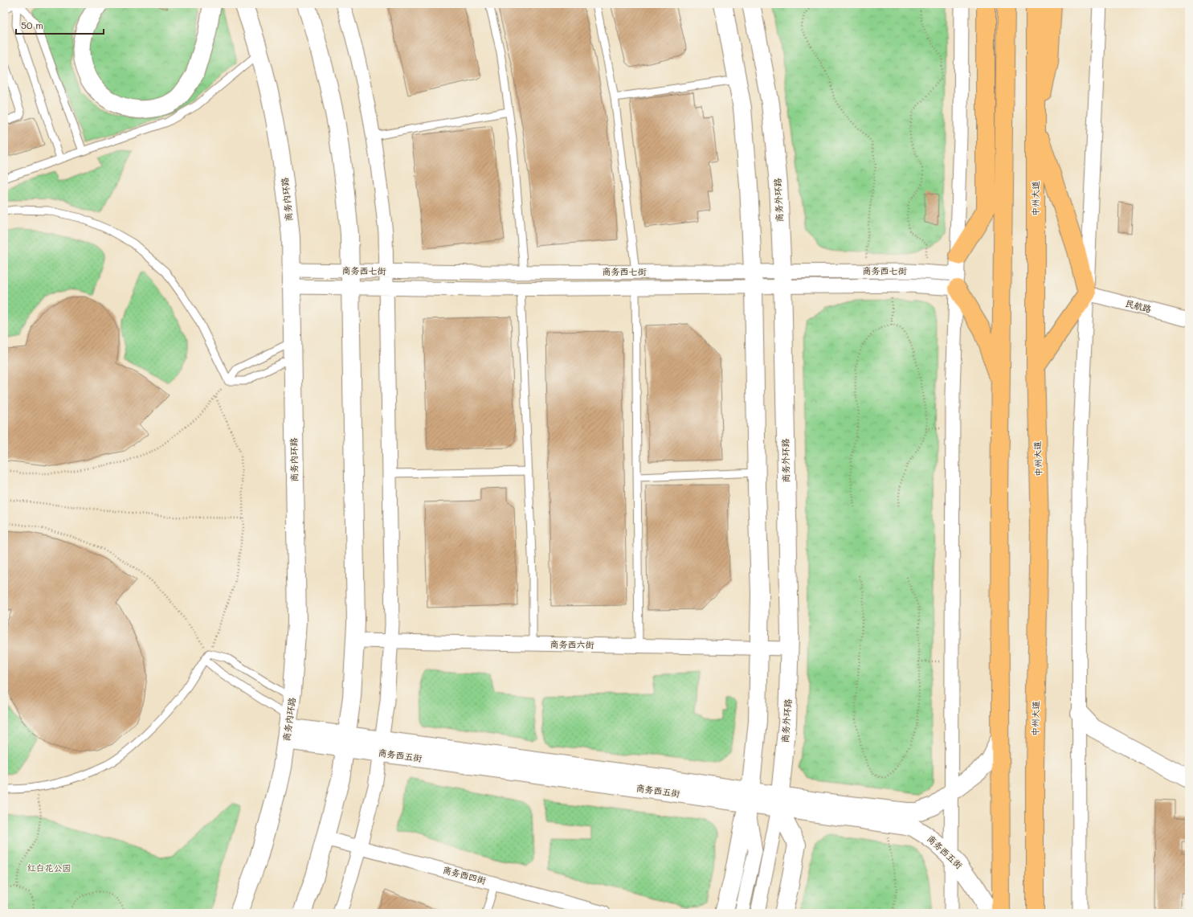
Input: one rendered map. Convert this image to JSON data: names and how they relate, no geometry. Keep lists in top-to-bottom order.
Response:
{
  "streets": {
    "highway": ["中州大道"],
    "street": [
      "商务内环路",
      "商务外环路",
      "商务西七街",
      "民航路",
      "商务西六街",
      "商务西五街",
      "商务西四街"
    ]
  },
  "crossings": [
    ["商务内环路", "商务西七街"],
    ["商务内环路", "商务西五街"],
    ["商务外环路", "商务西七街"],
    ["商务外环路", "商务西六街"],
    ["商务外环路", "商务西五街"]
  ],
  "parks": ["红白花公园"],
  "scale_bar": "50 m"
}
